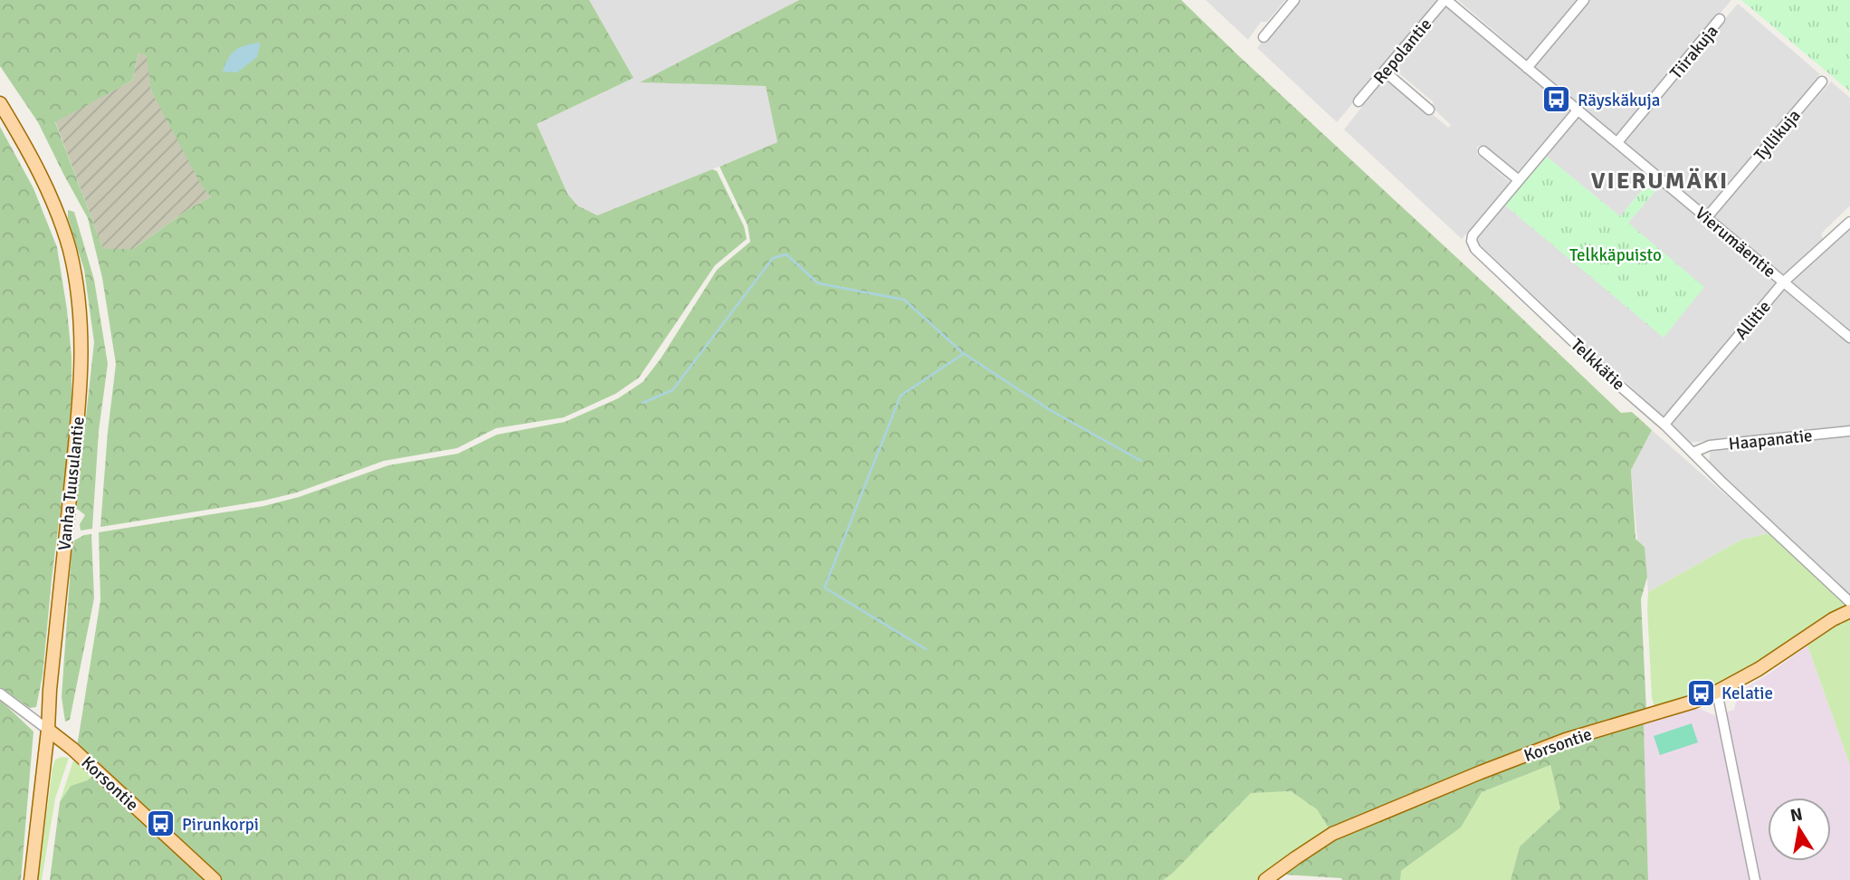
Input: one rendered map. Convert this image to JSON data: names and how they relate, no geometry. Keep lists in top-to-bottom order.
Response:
{
  "streets": {
    "main road": ["Vanha Tuusulantie", "Korsontie"],
    "street": [
      "Repolantie",
      "Tiirakuja",
      "Tyllikuja",
      "Vierumäentie",
      "Allitie",
      "Telkkätie",
      "Haapanatie"
    ]
  },
  "crossings": [
    ["Repolantie", "Vierumäentie"],
    ["Tiirakuja", "Vierumäentie"],
    ["Tyllikuja", "Vierumäentie"],
    ["Vierumäentie", "Allitie"],
    ["Vierumäentie", "Telkkätie"],
    ["Allitie", "Telkkätie"],
    ["Telkkätie", "Haapanatie"],
    ["Vanha Tuusulantie", "Korsontie"]
  ],
  "districts": ["VIERUMÄKI"],
  "parks": ["Telkkäpuisto"],
  "places": {
    "bus stop": ["Räyskäkuja", "Kelatie", "Pirunkorpi"]
  },
  "north": "top"
}
